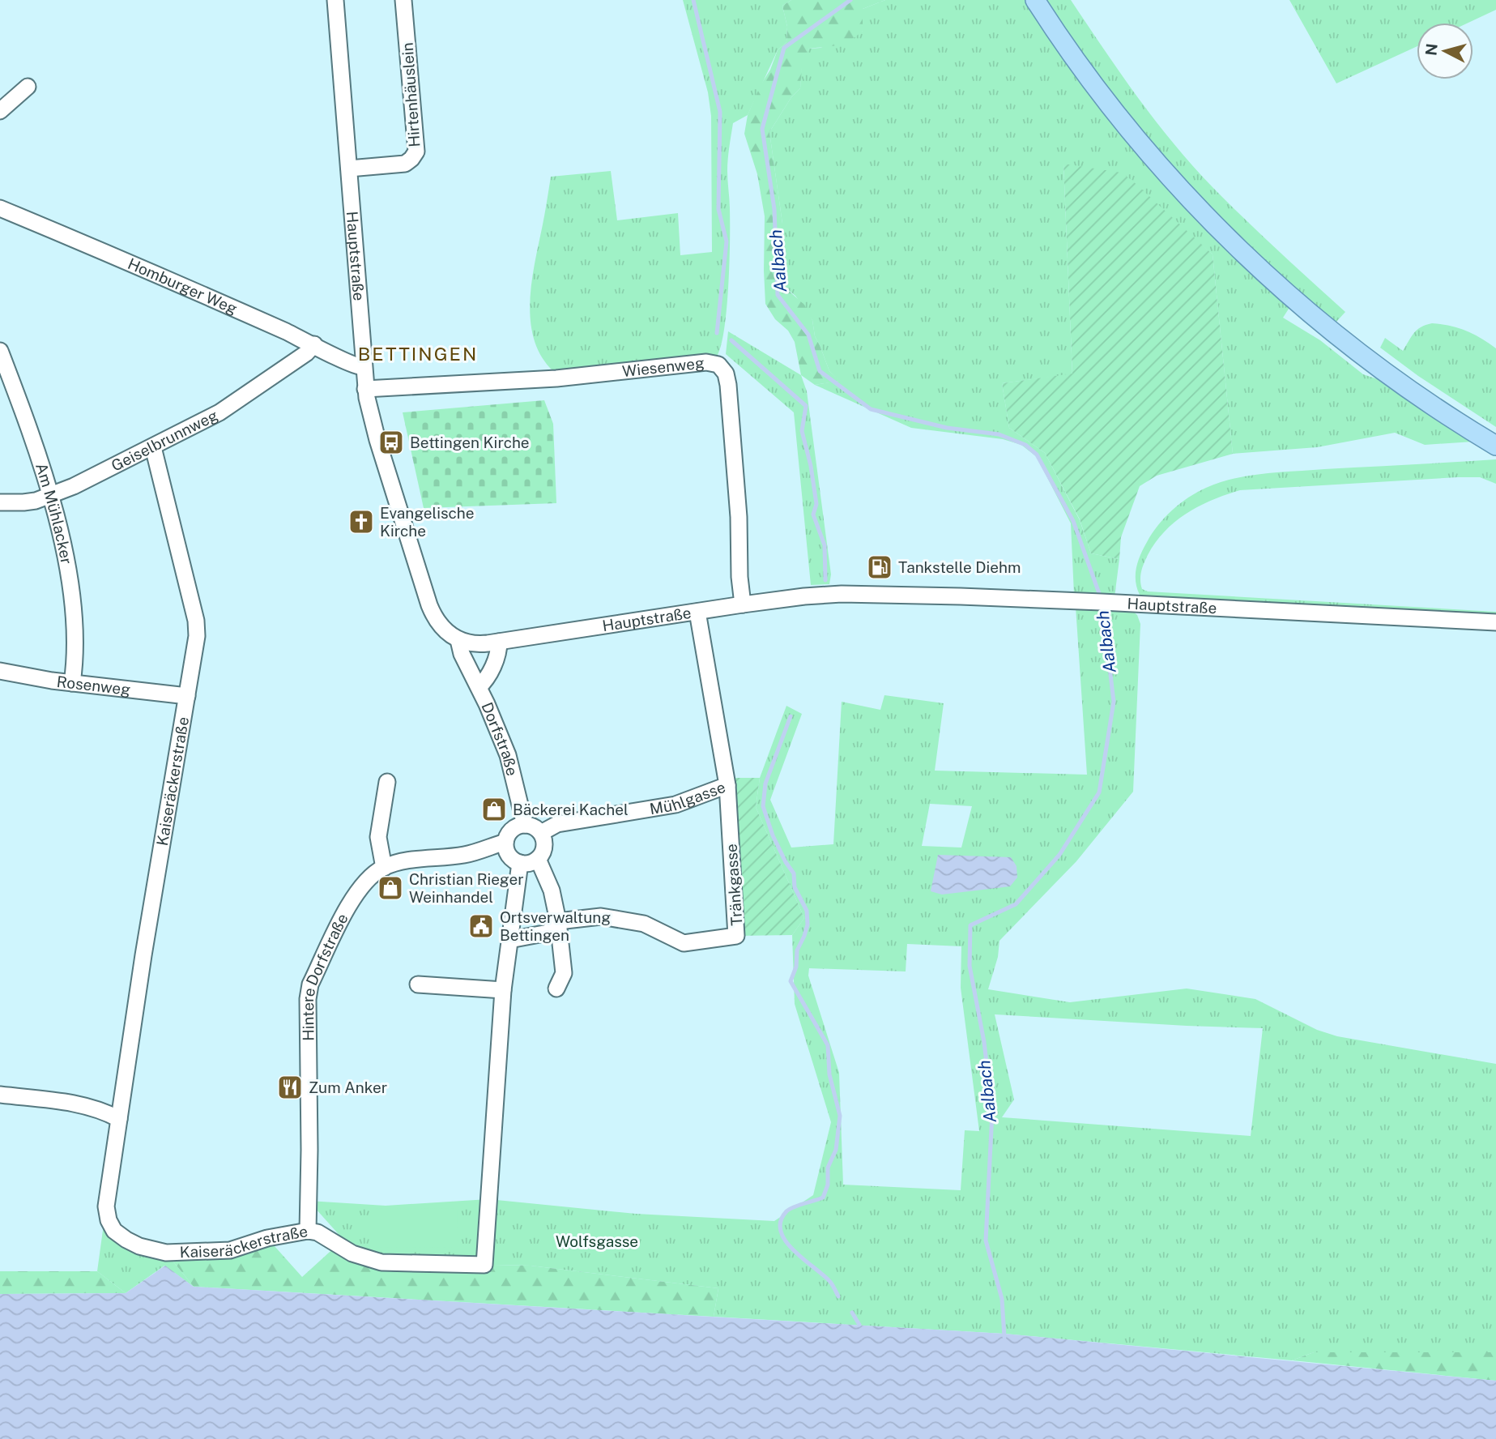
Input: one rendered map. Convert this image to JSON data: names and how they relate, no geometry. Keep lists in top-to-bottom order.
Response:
{
  "streets": {
    "street": [
      "Hirtenhäuslein",
      "Hauptstraße",
      "Homburger Weg",
      "Wiesenweg",
      "Geiselbrunnweg",
      "Am Mühlacker",
      "Rosenweg",
      "Dorfstraße",
      "Kaiseräckerstraße",
      "Mühlgasse",
      "Tränkgasse",
      "Hintere Dorfstraße"
    ]
  },
  "crossings": [
    ["Hirtenhäuslein", "Hauptstraße"],
    ["Hauptstraße", "Homburger Weg"],
    ["Hauptstraße", "Wiesenweg"],
    ["Hauptstraße", "Dorfstraße"],
    ["Hauptstraße", "Mühlgasse"],
    ["Homburger Weg", "Geiselbrunnweg"],
    ["Geiselbrunnweg", "Am Mühlacker"],
    ["Geiselbrunnweg", "Kaiseräckerstraße"],
    ["Am Mühlacker", "Rosenweg"],
    ["Rosenweg", "Kaiseräckerstraße"],
    ["Dorfstraße", "Mühlgasse"],
    ["Dorfstraße", "Hintere Dorfstraße"],
    ["Kaiseräckerstraße", "Hintere Dorfstraße"],
    ["Mühlgasse", "Tränkgasse"],
    ["Mühlgasse", "Hintere Dorfstraße"]
  ],
  "districts": ["BETTINGEN"],
  "water": ["Aalbach"],
  "parks": ["Wolfsgasse"],
  "places": {
    "bus stop": ["Bettingen Kirche"],
    "church": ["Evangelische Kirche"],
    "fuel station": ["Tankstelle Diehm"],
    "shop": ["Bäckerei Kachel", "Christian Rieger Weinhandel"],
    "public building": ["Ortsverwaltung Bettingen"],
    "restaurant": ["Zum Anker"]
  },
  "north": "left"
}
